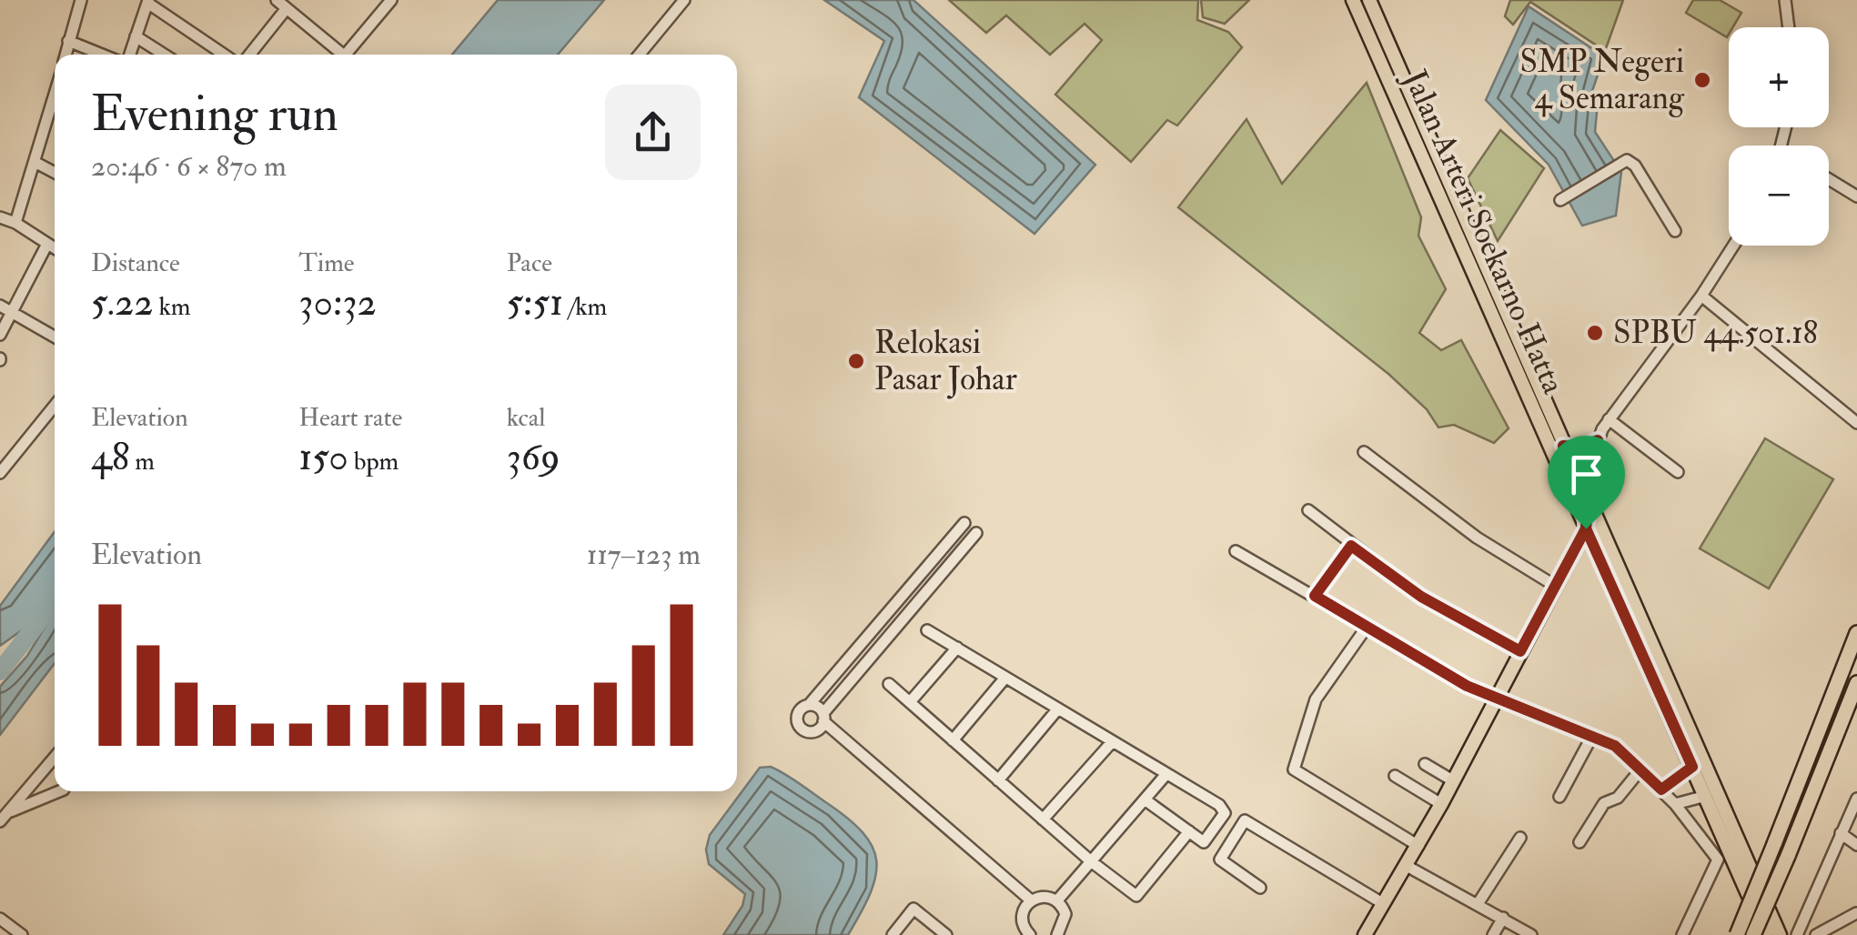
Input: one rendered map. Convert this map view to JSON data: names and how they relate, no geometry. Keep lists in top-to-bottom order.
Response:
{
  "streets": {
    "main road": ["Jalan Arteri Soekarno Hatta"]
  },
  "places": ["SMP Negeri 4 Semarang", "SPBU 44.501.18", "Relokasi Pasar Johar"],
  "page": {
    "map_buttons": ["+", "−"],
    "heading": ["Evening run", "20:46 · 6 × 870 m"],
    "stats": [
      ["Distance", "5.22 km"],
      ["Time", "30:32"],
      ["Pace", "5:51 /km"],
      ["Elevation", "48 m"],
      ["Heart rate", "150 bpm"],
      ["kcal", "369"]
    ],
    "chart": ["Elevation", "117–123 m"]
  }
}
